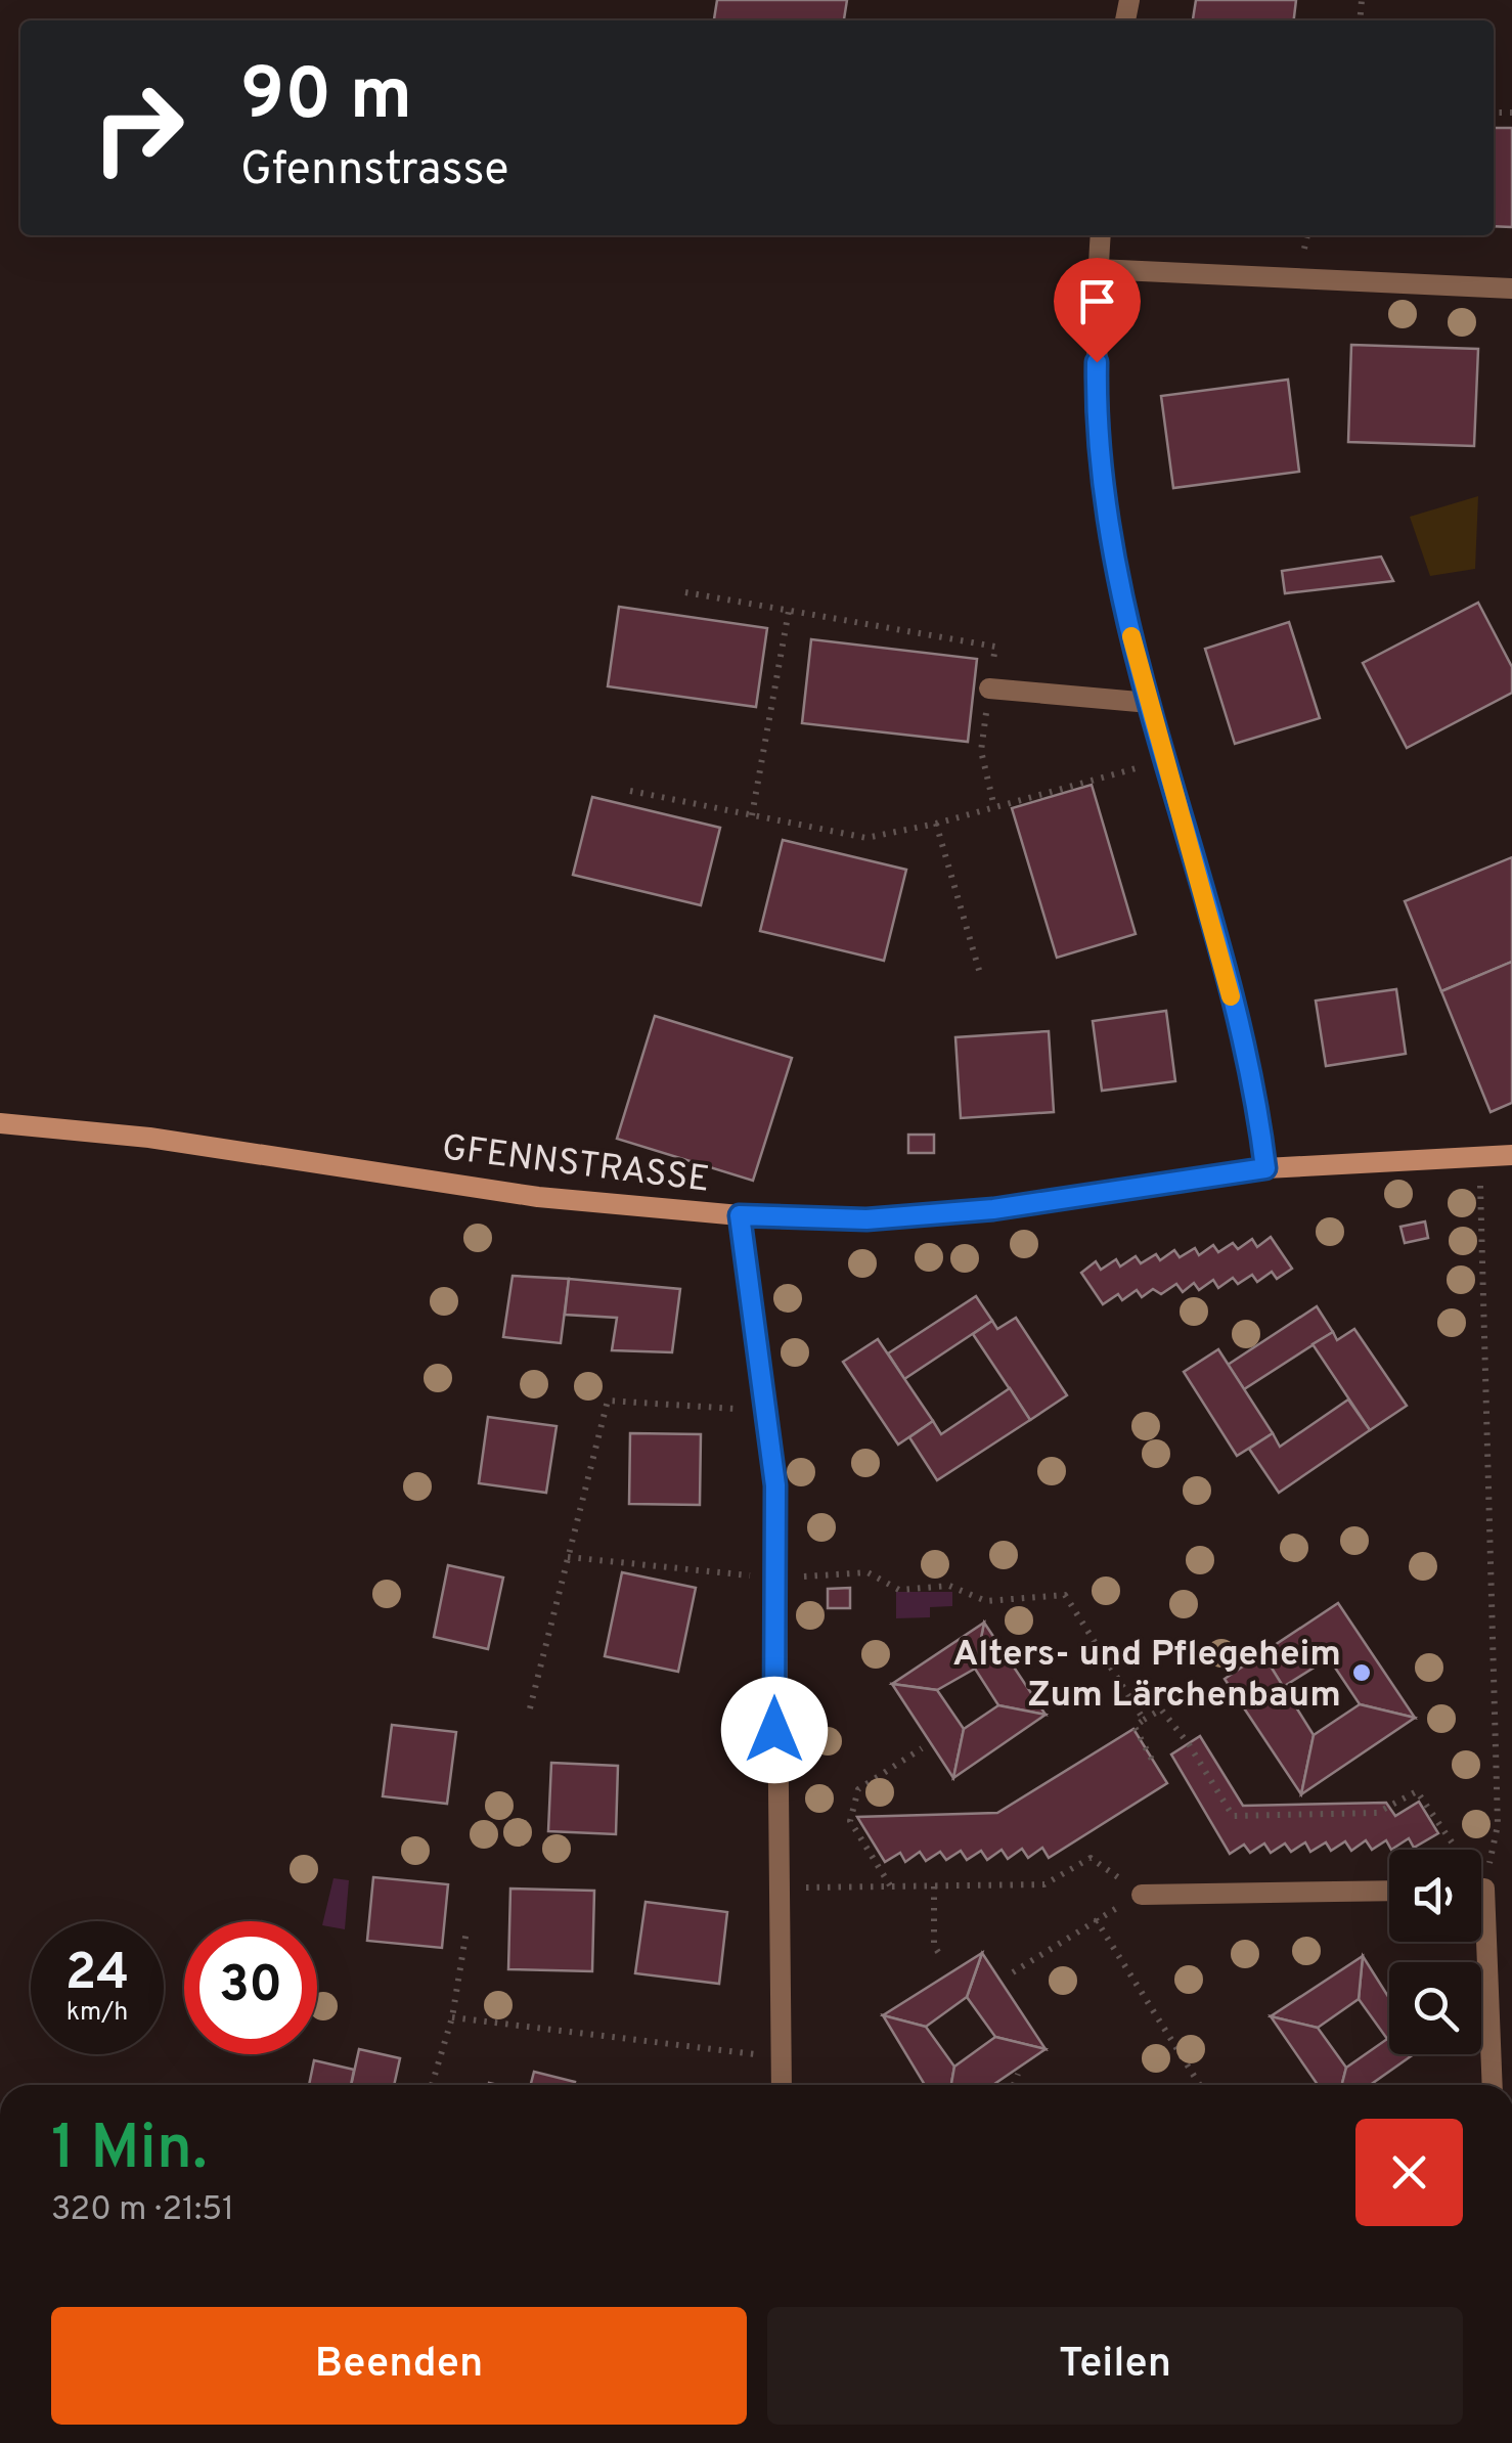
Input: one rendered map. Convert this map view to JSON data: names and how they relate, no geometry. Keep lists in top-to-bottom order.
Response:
{
  "streets": {
    "street": ["GFENNSTRASSE"]
  },
  "places": ["Alters- und Pflegeheim Zum Lärchenbaum"],
  "page": {
    "turn": ["90 m", "Gfennstrasse"],
    "speed": "24 km/h",
    "limit": "30",
    "heading": ["1 Min.", "320 m · 21:51"],
    "buttons": ["Beenden", "Teilen"]
  }
}
